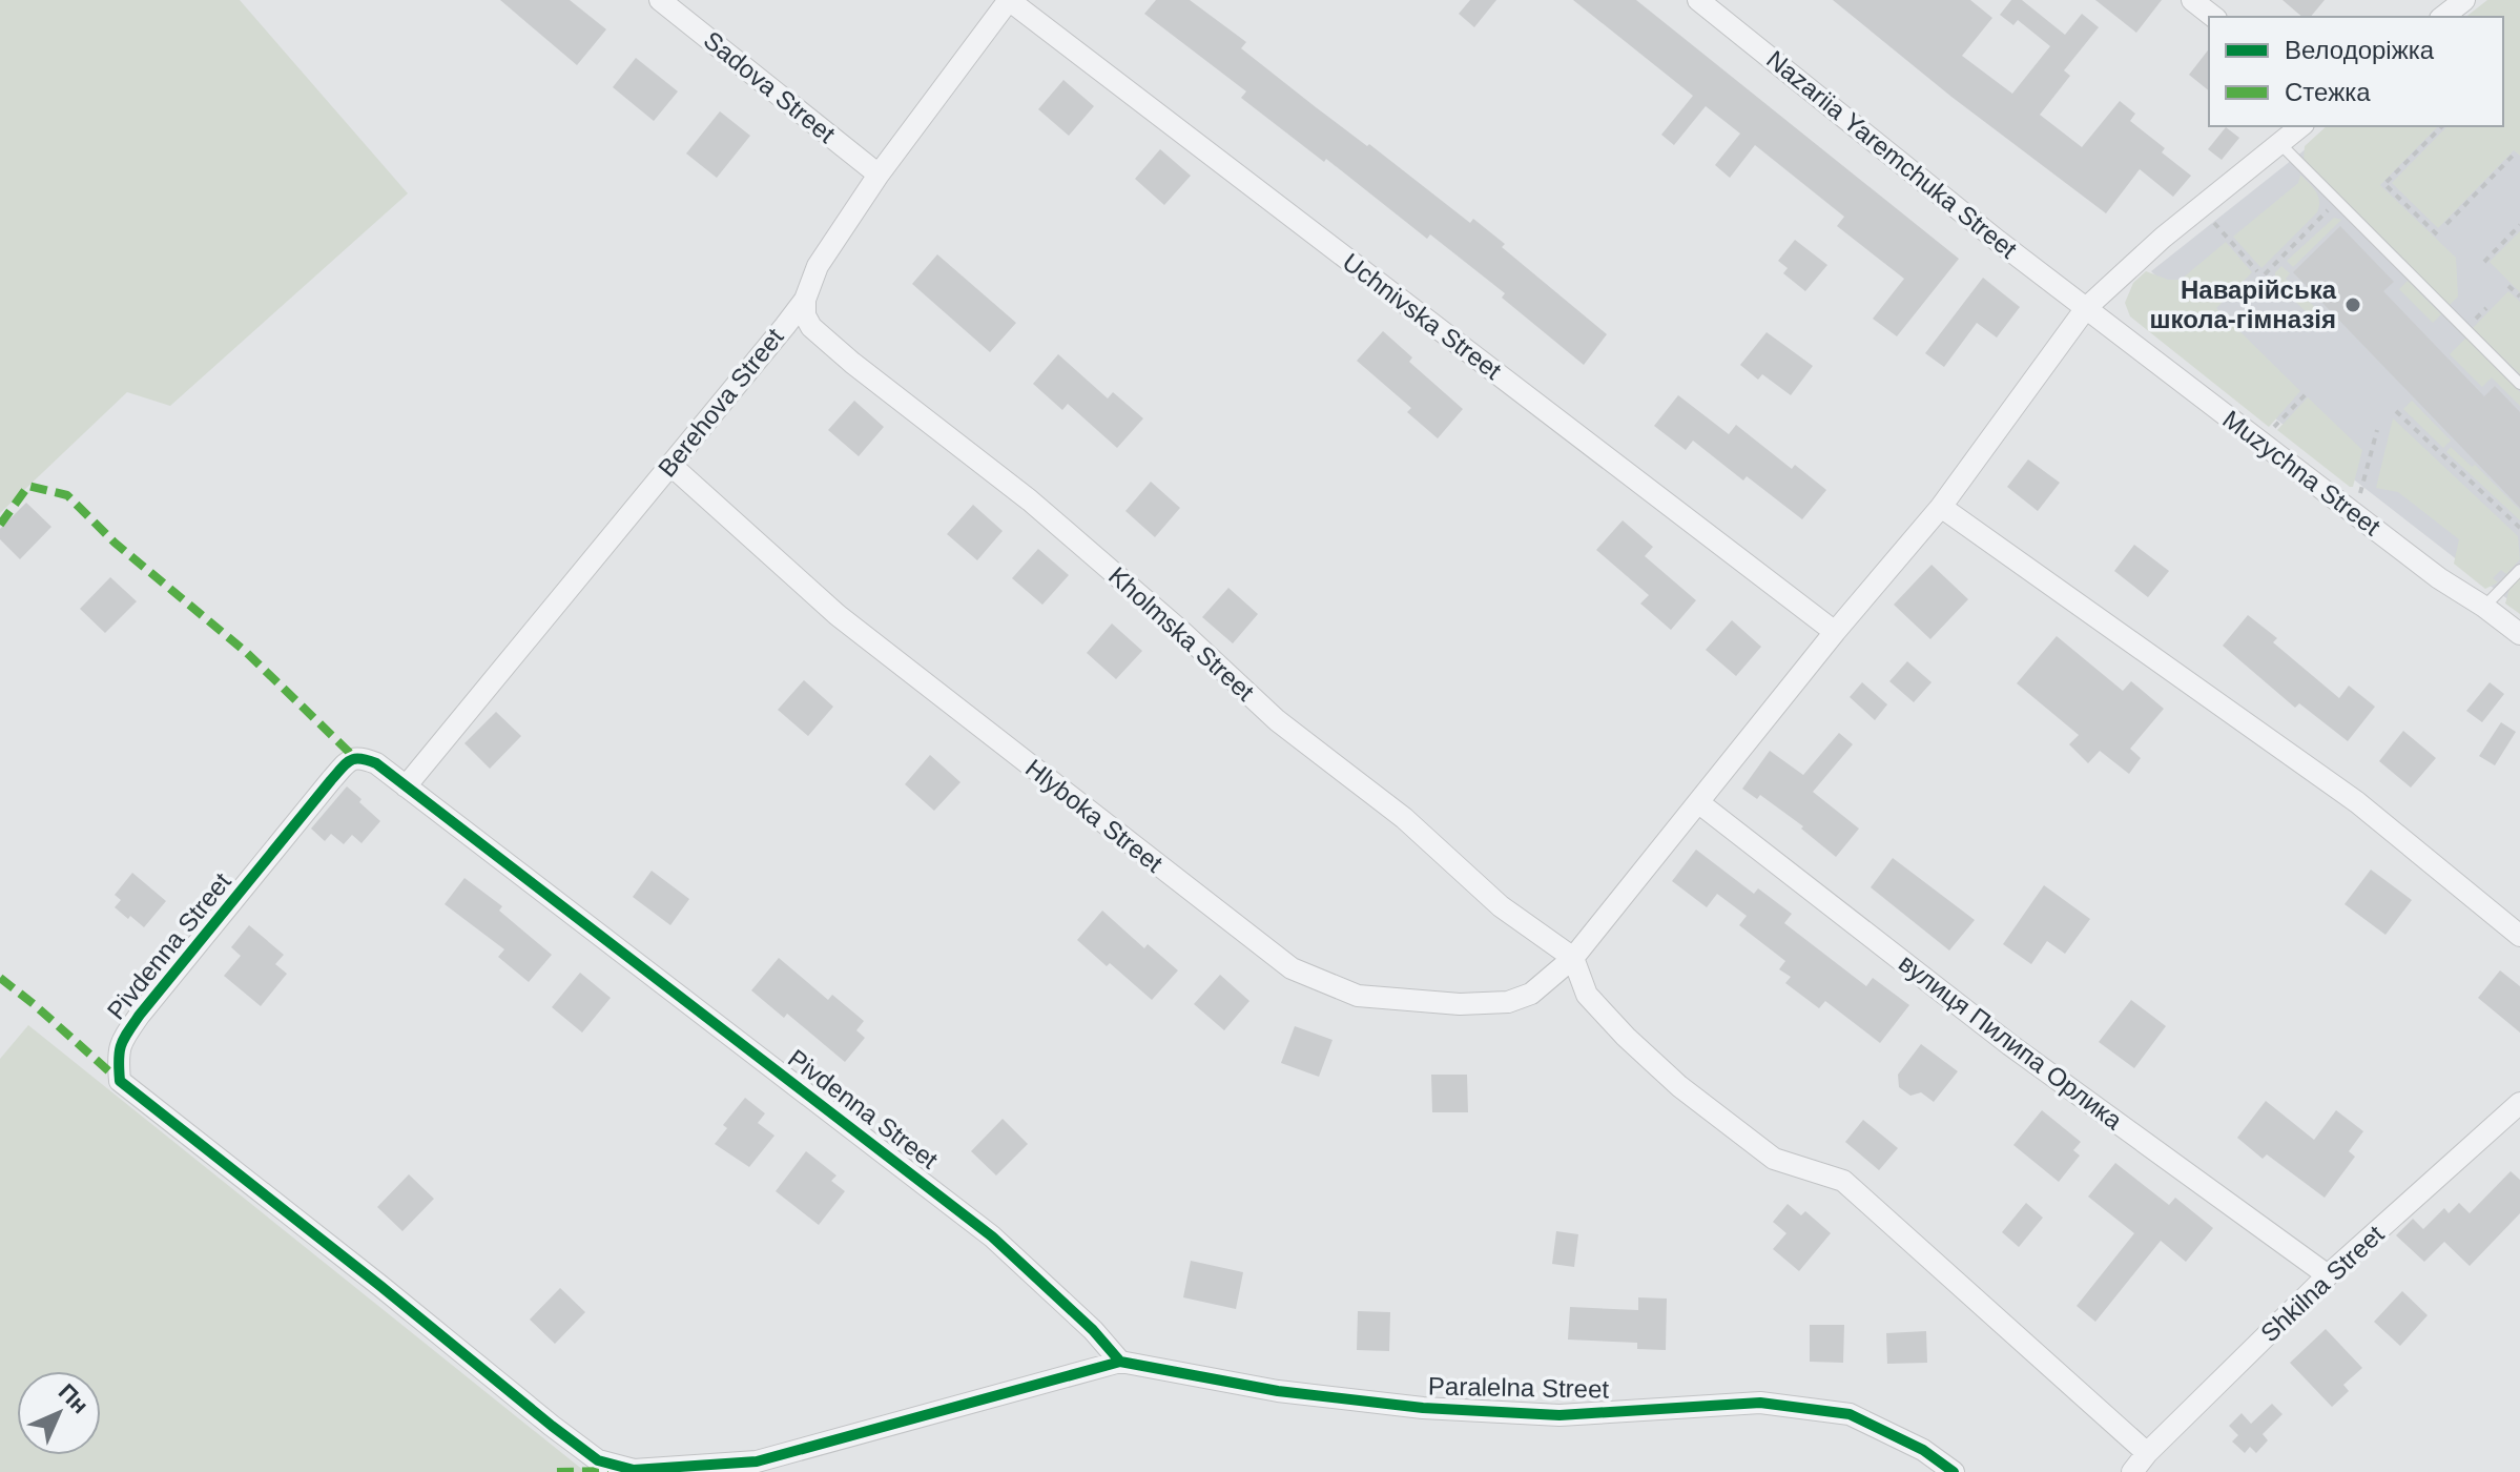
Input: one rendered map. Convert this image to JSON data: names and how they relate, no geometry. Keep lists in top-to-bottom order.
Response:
{
  "streets": {
    "street": [
      "Sadova Street",
      "Nazariia Yaremchuka Street",
      "Uchnivska Street",
      "Berehova Street",
      "Muzychna Street",
      "Kholmska Street",
      "Hlyboka Street",
      "Pivdenna Street",
      "вулиця Пилипа Орлика",
      "Shkilna Street",
      "Paralelna Street"
    ]
  },
  "crossings": [
    ["Sadova Street", "Berehova Street"],
    ["Nazariia Yaremchuka Street", "Muzychna Street"],
    ["Nazariia Yaremchuka Street", "Hlyboka Street"],
    ["Uchnivska Street", "Berehova Street"],
    ["Uchnivska Street", "Hlyboka Street"],
    ["Berehova Street", "Kholmska Street"],
    ["Berehova Street", "Hlyboka Street"],
    ["Berehova Street", "Pivdenna Street"],
    ["Muzychna Street", "Hlyboka Street"],
    ["Kholmska Street", "Hlyboka Street"],
    ["Hlyboka Street", "вулиця Пилипа Орлика"],
    ["Pivdenna Street", "Paralelna Street"],
    ["вулиця Пилипа Орлика", "Shkilna Street"]
  ],
  "places": ["Наварійська школа-гімназія"],
  "legend": ["Велодоріжка", "Стежка"],
  "north": "top right"
}
